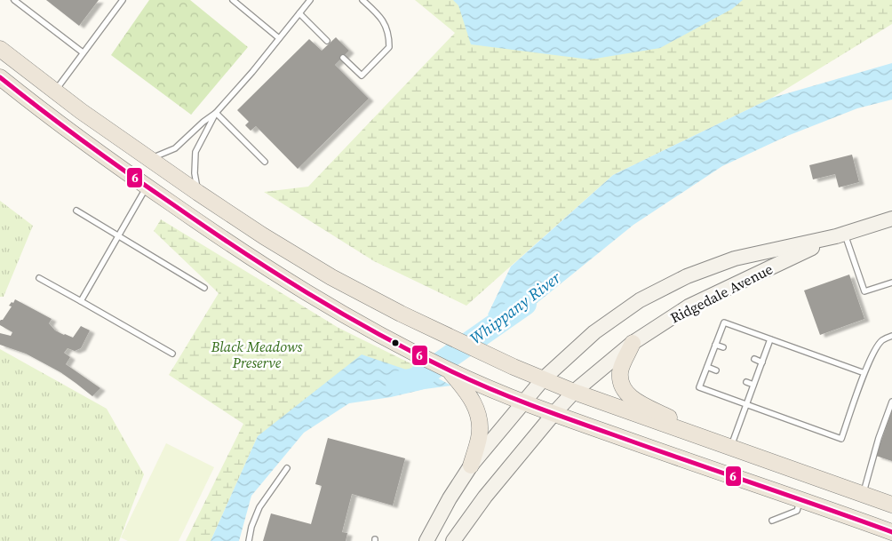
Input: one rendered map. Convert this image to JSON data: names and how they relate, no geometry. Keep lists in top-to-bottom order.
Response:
{
  "streets": {
    "main road": ["Ridgedale Avenue"]
  },
  "water": ["Whippany River"],
  "parks": ["Black Meadows Preserve"],
  "lines": ["transit line 6"]
}
